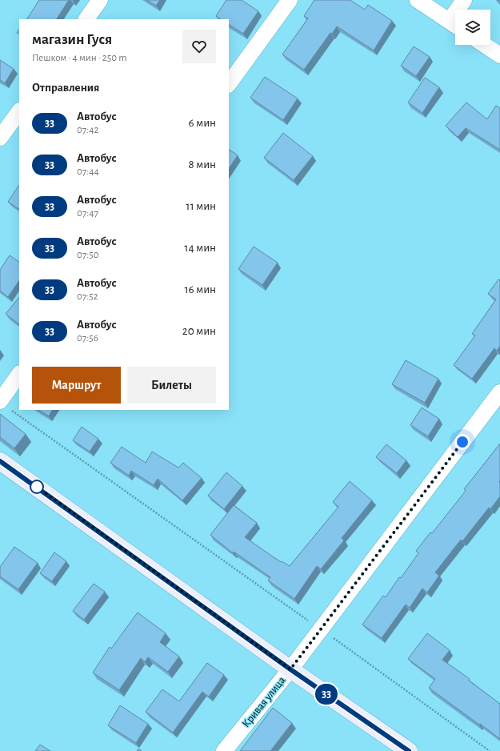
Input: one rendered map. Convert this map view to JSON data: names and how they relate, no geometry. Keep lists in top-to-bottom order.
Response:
{
  "streets": {
    "street": ["Кривая улица"]
  },
  "lines": ["bus line 33"],
  "page": {
    "on_map": "33",
    "heading": [
      ["магазин Гуся", "Пешком · 4 мин · 250 m"],
      "Отправления"
    ],
    "list": [
      {
        "mark": "33",
        "name": "Автобус",
        "note": "07:42",
        "value": "6 мин"
      },
      {
        "mark": "33",
        "name": "Автобус",
        "note": "07:44",
        "value": "8 мин"
      },
      {
        "mark": "33",
        "name": "Автобус",
        "note": "07:47",
        "value": "11 мин"
      },
      {
        "mark": "33",
        "name": "Автобус",
        "note": "07:50",
        "value": "14 мин"
      },
      {
        "mark": "33",
        "name": "Автобус",
        "note": "07:52",
        "value": "16 мин"
      },
      {
        "mark": "33",
        "name": "Автобус",
        "note": "07:56",
        "value": "20 мин"
      }
    ],
    "buttons": ["Маршрут", "Билеты"]
  }
}
